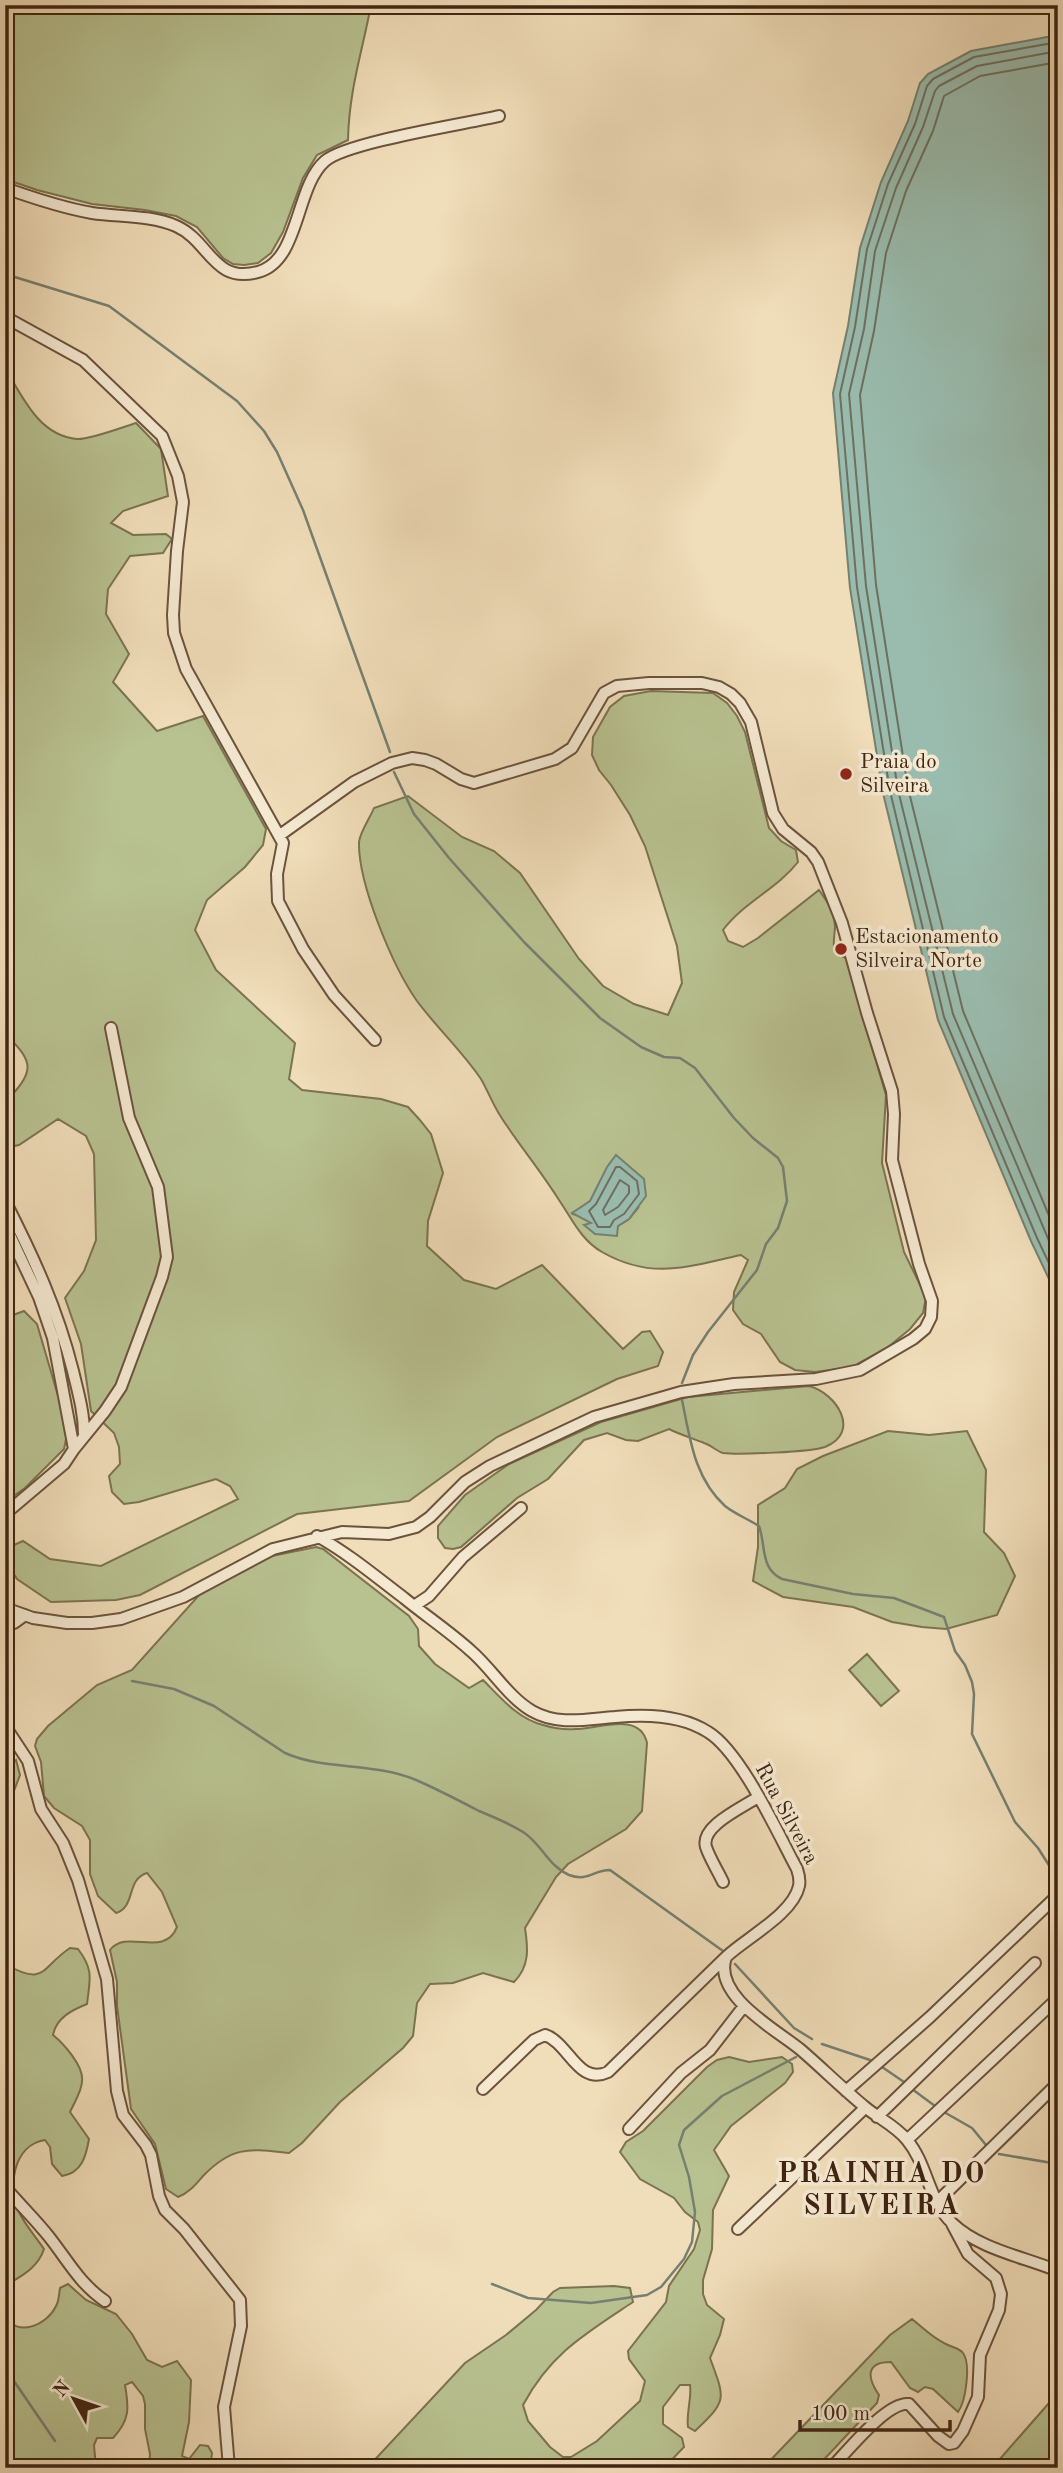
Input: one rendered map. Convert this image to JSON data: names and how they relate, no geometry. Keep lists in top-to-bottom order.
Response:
{
  "streets": {
    "street": ["Rua Silveira"]
  },
  "districts": ["PRAINHA DO SILVEIRA"],
  "places": ["Praia do Silveira", "Estacionamento Silveira Norte"],
  "scale_bar": "100 m",
  "north": "top left"
}
